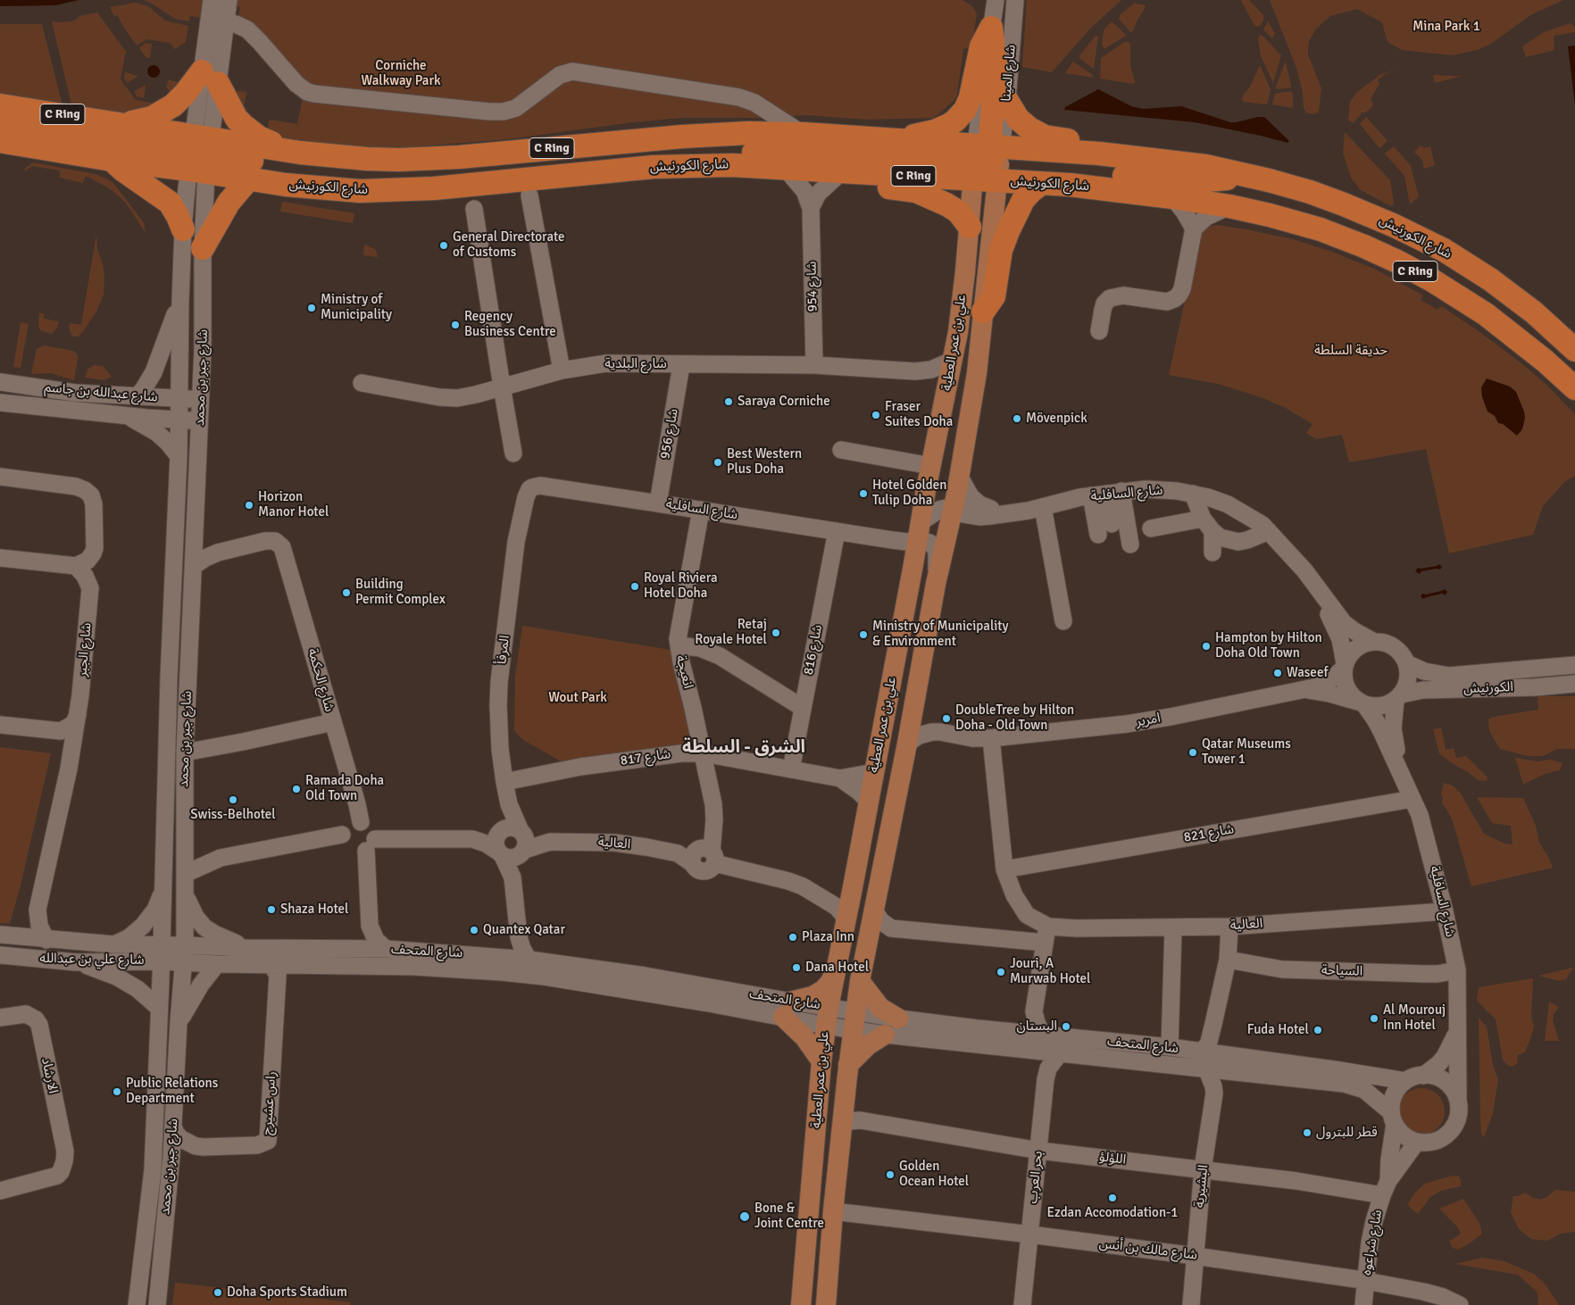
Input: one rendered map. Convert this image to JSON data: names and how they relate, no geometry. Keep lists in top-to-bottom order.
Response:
{
  "streets": {
    "highway": ["C Ring", "شارع الكورنيش"],
    "main road": ["علي بن عمر العطية"],
    "street": [
      "شارع المينا",
      "شارع 954",
      "شارع البلدية",
      "شارع جبر بن محمد",
      "شارع عبدالله بن جاسم",
      "شارع 956",
      "شارع السافلية",
      "شارع الجبر",
      "المرفأ",
      "شارع 816",
      "انعيجة",
      "شارع الحكمة",
      "الكورنيش",
      "امرير",
      "شارع 817",
      "شارع 821",
      "العالية",
      "شارع المتحف",
      "شارع علي بن عبدالله",
      "السياحة",
      "الارشاد",
      "راس عشيرج",
      "اللؤلؤ",
      "بحر العرب",
      "البشيرية",
      "شارع شراعوه",
      "شارع مالك بن أنس"
    ]
  },
  "crossings": [
    ["شارع المينا", "شارع الكورنيش"],
    ["شارع المينا", "علي بن عمر العطية"],
    ["شارع الكورنيش", "شارع 954"],
    ["شارع الكورنيش", "علي بن عمر العطية"],
    ["شارع الكورنيش", "شارع جبر بن محمد"],
    ["شارع 954", "شارع البلدية"],
    ["علي بن عمر العطية", "شارع البلدية"],
    ["علي بن عمر العطية", "شارع السافلية"],
    ["علي بن عمر العطية", "امرير"],
    ["علي بن عمر العطية", "شارع 817"],
    ["علي بن عمر العطية", "العالية"],
    ["علي بن عمر العطية", "شارع المتحف"],
    ["علي بن عمر العطية", "اللؤلؤ"],
    ["علي بن عمر العطية", "شارع مالك بن أنس"],
    ["شارع البلدية", "شارع 956"],
    ["شارع جبر بن محمد", "شارع عبدالله بن جاسم"],
    ["شارع جبر بن محمد", "شارع المتحف"],
    ["شارع جبر بن محمد", "شارع علي بن عبدالله"],
    ["شارع جبر بن محمد", "راس عشيرج"],
    ["شارع 956", "شارع السافلية"],
    ["شارع السافلية", "المرفأ"],
    ["شارع السافلية", "شارع 816"],
    ["شارع السافلية", "انعيجة"],
    ["شارع السافلية", "الكورنيش"],
    ["شارع السافلية", "امرير"],
    ["شارع السافلية", "شارع 821"],
    ["شارع السافلية", "العالية"],
    ["شارع السافلية", "شارع المتحف"],
    ["شارع السافلية", "السياحة"],
    ["شارع السافلية", "شارع شراعوه"],
    ["شارع الجبر", "شارع علي بن عبدالله"],
    ["المرفأ", "شارع 817"],
    ["المرفأ", "العالية"],
    ["المرفأ", "شارع المتحف"],
    ["شارع 816", "شارع 817"],
    ["انعيجة", "شارع 817"],
    ["انعيجة", "العالية"],
    ["الكورنيش", "امرير"],
    ["شارع المتحف", "شارع علي بن عبدالله"],
    ["شارع المتحف", "راس عشيرج"],
    ["شارع المتحف", "بحر العرب"],
    ["شارع المتحف", "البشيرية"],
    ["شارع المتحف", "شارع شراعوه"],
    ["اللؤلؤ", "بحر العرب"],
    ["اللؤلؤ", "البشيرية"],
    ["اللؤلؤ", "شارع شراعوه"],
    ["بحر العرب", "شارع مالك بن أنس"],
    ["البشيرية", "شارع مالك بن أنس"],
    ["شارع شراعوه", "شارع مالك بن أنس"]
  ],
  "districts": ["الشرق - السلطة"],
  "parks": [
    "Mina Park 1",
    "Corniche Walkway Park",
    "حديقة السلطة",
    "Wout Park"
  ],
  "places": [
    "General Directorate of Customs",
    "Ministry of Municipality",
    "Regency Business Centre",
    "Saraya Corniche",
    "Fraser Suites Doha",
    "Mövenpick",
    "Best Western Plus Doha",
    "Hotel Golden Tulip Doha",
    "Horizon Manor Hotel",
    "Royal Riviera Hotel Doha",
    "Building Permit Complex",
    "Retaj Royale Hotel",
    "Ministry of Municipality & Environment",
    "Hampton by Hilton Doha Old Town",
    "Waseef",
    "DoubleTree by Hilton Doha - Old Town",
    "Qatar Museums Tower 1",
    "Ramada Doha Old Town",
    "Swiss-Belhotel",
    "Shaza Hotel",
    "Quantex Qatar",
    "Plaza Inn",
    "Dana Hotel",
    "Jouri, A Murwab Hotel",
    "Al Mourouj Inn Hotel",
    "البستان",
    "Fuda Hotel",
    "Public Relations Department",
    "قطر للبترول",
    "Golden Ocean Hotel",
    "Ezdan Accomodation-1",
    "Bone & Joint Centre",
    "Doha Sports Stadium"
  ]
}
